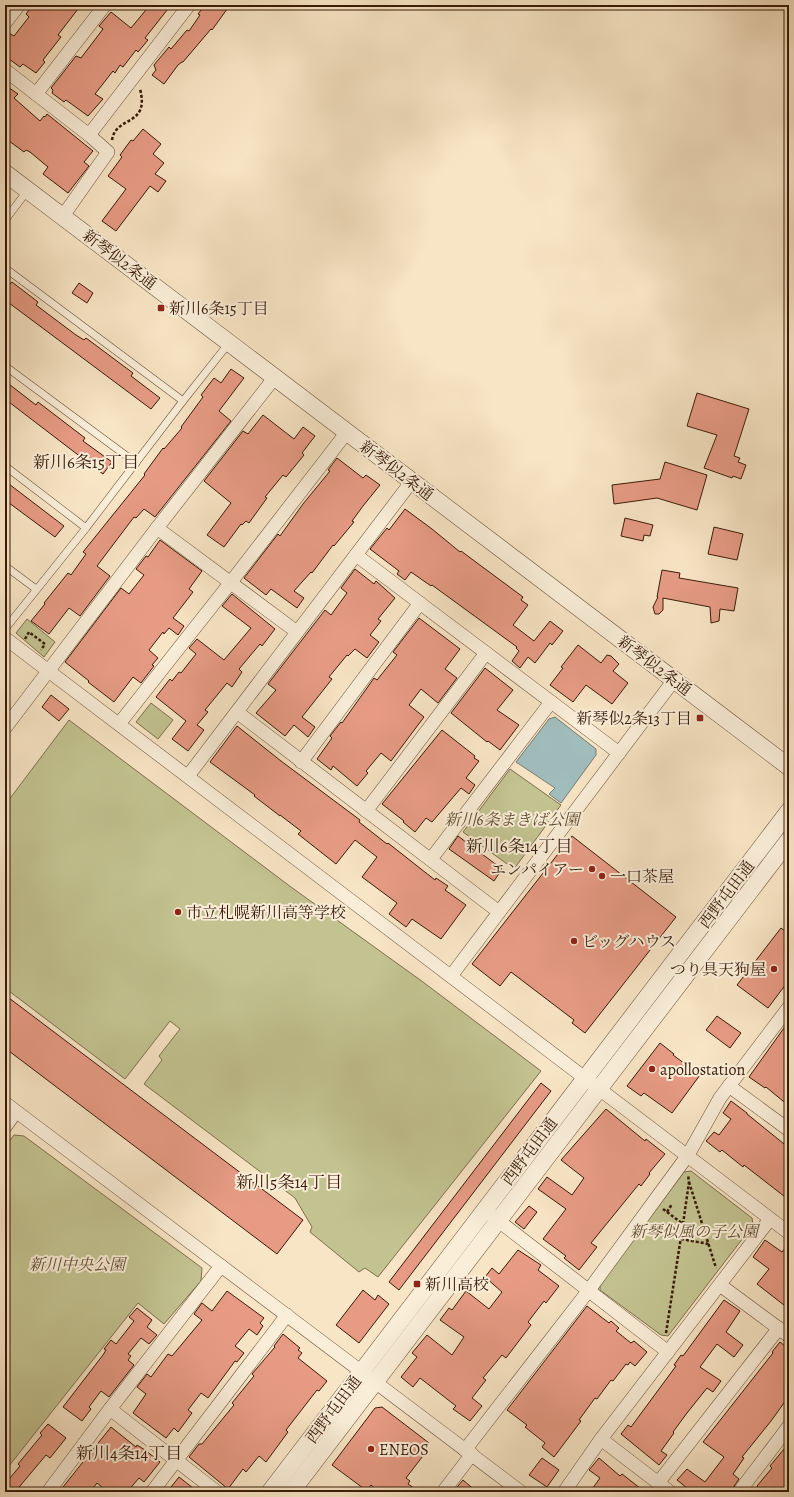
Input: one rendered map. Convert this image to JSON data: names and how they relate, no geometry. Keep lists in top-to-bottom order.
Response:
{
  "streets": {
    "street": ["新琴似2条通", "西野屯田通"]
  },
  "districts": [
    "新川6条15丁目",
    "新川6条14丁目",
    "新川5条14丁目",
    "新川4条14丁目"
  ],
  "parks": ["新川6条まきば公園", "新琴似風の子公園", "新川中央公園"],
  "places": {
    "transit": ["新川6条15丁目", "新琴似2条13丁目", "新川高校"],
    "other": [
      "エンパイアー",
      "一口茶屋",
      "市立札幌新川高等学校",
      "ビッグハウス",
      "つり具天狗屋",
      "apollostation",
      "ENEOS"
    ]
  }
}
